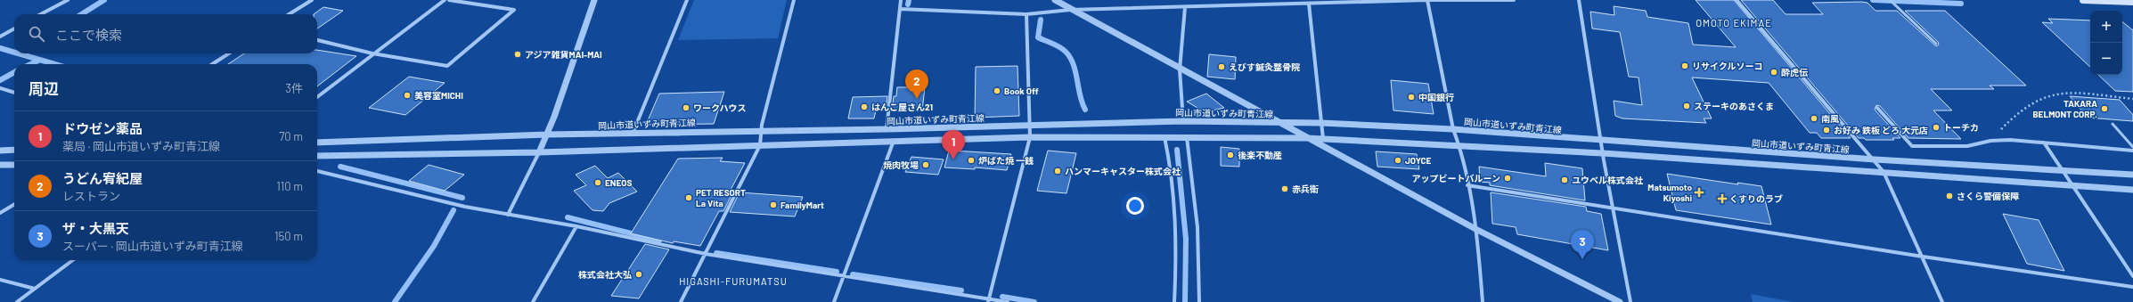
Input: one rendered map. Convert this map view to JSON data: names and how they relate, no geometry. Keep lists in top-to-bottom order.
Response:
{
  "streets": {
    "street": ["岡山市道いずみ町青江線"]
  },
  "districts": ["OMOTO EKIMAE", "HIGASHI-FURUMATSU"],
  "places": {
    "other": [
      "アジア雑貨MAI-MAI",
      "リサイクルソーコ",
      "えびす鍼灸整骨院",
      "酔虎伝",
      "Book Off",
      "美容室MICHI",
      "中国銀行",
      "ステーキのあさくま",
      "はんこ屋さん21",
      "ワークハウス",
      "TAKARA BELMONT CORP.",
      "南風",
      "トーチカ",
      "お好み 鉄板 どろ 大元店",
      "後楽不動産",
      "炉ばた焼 一銭",
      "JOYCE",
      "焼肉牧場",
      "ハンマーキャスター株式会社",
      "アップビートバルーン",
      "ユウベル株式会社",
      "ENEOS",
      "赤兵衛",
      "さくら警備保障",
      "PET RESORT La Vita",
      "FamilyMart",
      "株式会社大弘"
    ],
    "health": ["Matsumoto Kiyoshi", "くすりのラブ"]
  },
  "page": {
    "map_buttons": ["+", "−"],
    "search": "ここで検索",
    "heading": ["周辺", "3件"],
    "pins": ["2", "1", "3"],
    "list": [
      {
        "mark": "1",
        "name": "ドウゼン薬品",
        "note": "薬局 · 岡山市道いずみ町青江線",
        "value": "70 m"
      },
      {
        "mark": "2",
        "name": "うどん宥紀屋",
        "note": "レストラン",
        "value": "110 m"
      },
      {
        "mark": "3",
        "name": "ザ・大黒天",
        "note": "スーパー · 岡山市道いずみ町青江線",
        "value": "150 m"
      }
    ]
  }
}
